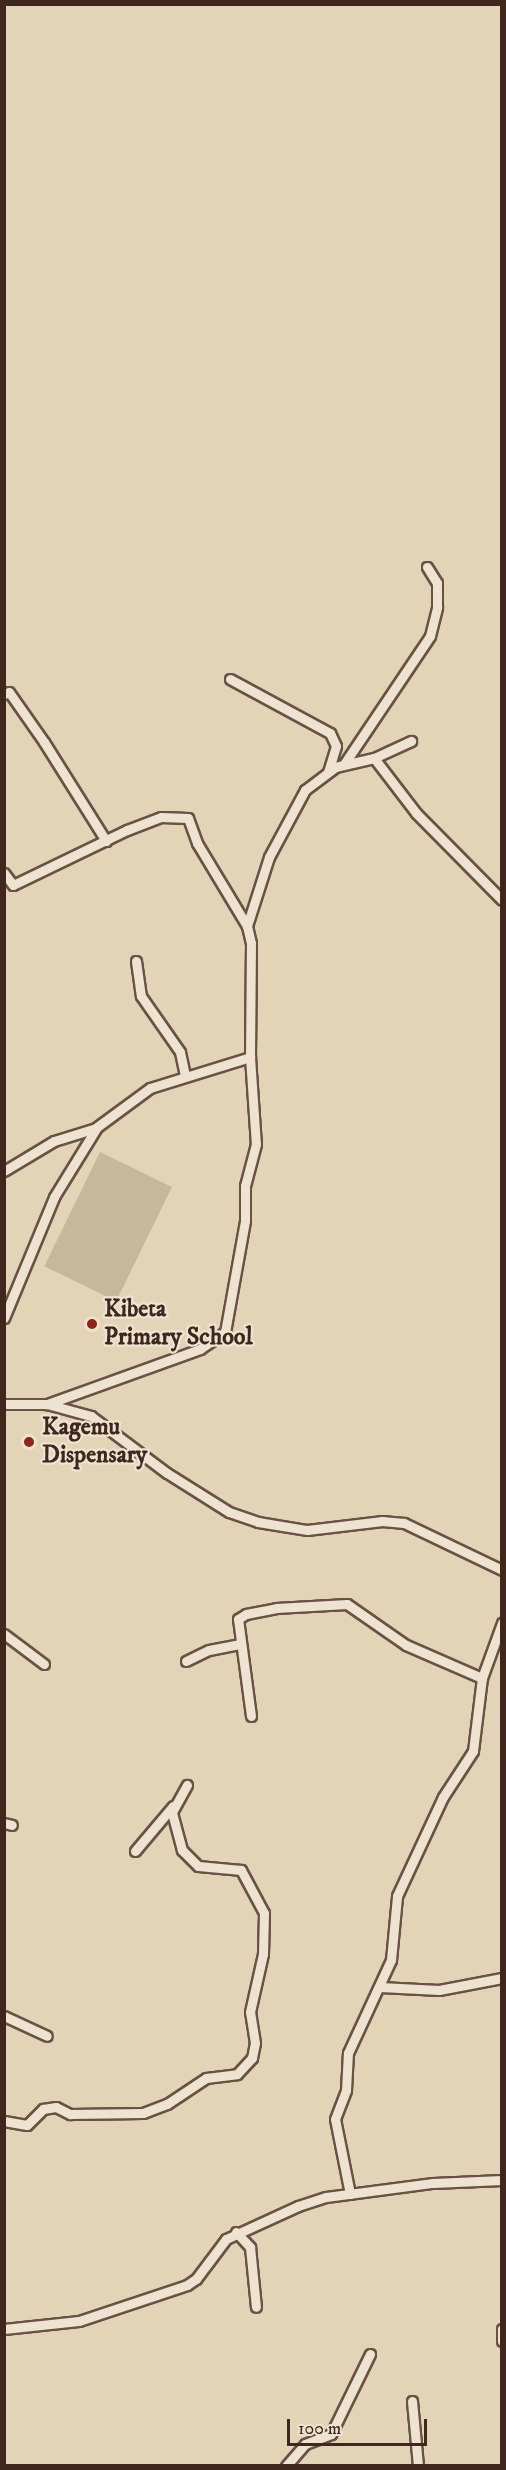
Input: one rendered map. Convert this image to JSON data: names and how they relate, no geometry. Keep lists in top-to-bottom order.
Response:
{
  "places": ["Kibeta Primary School", "Kagemu Dispensary"],
  "scale_bar": "100 m"
}
